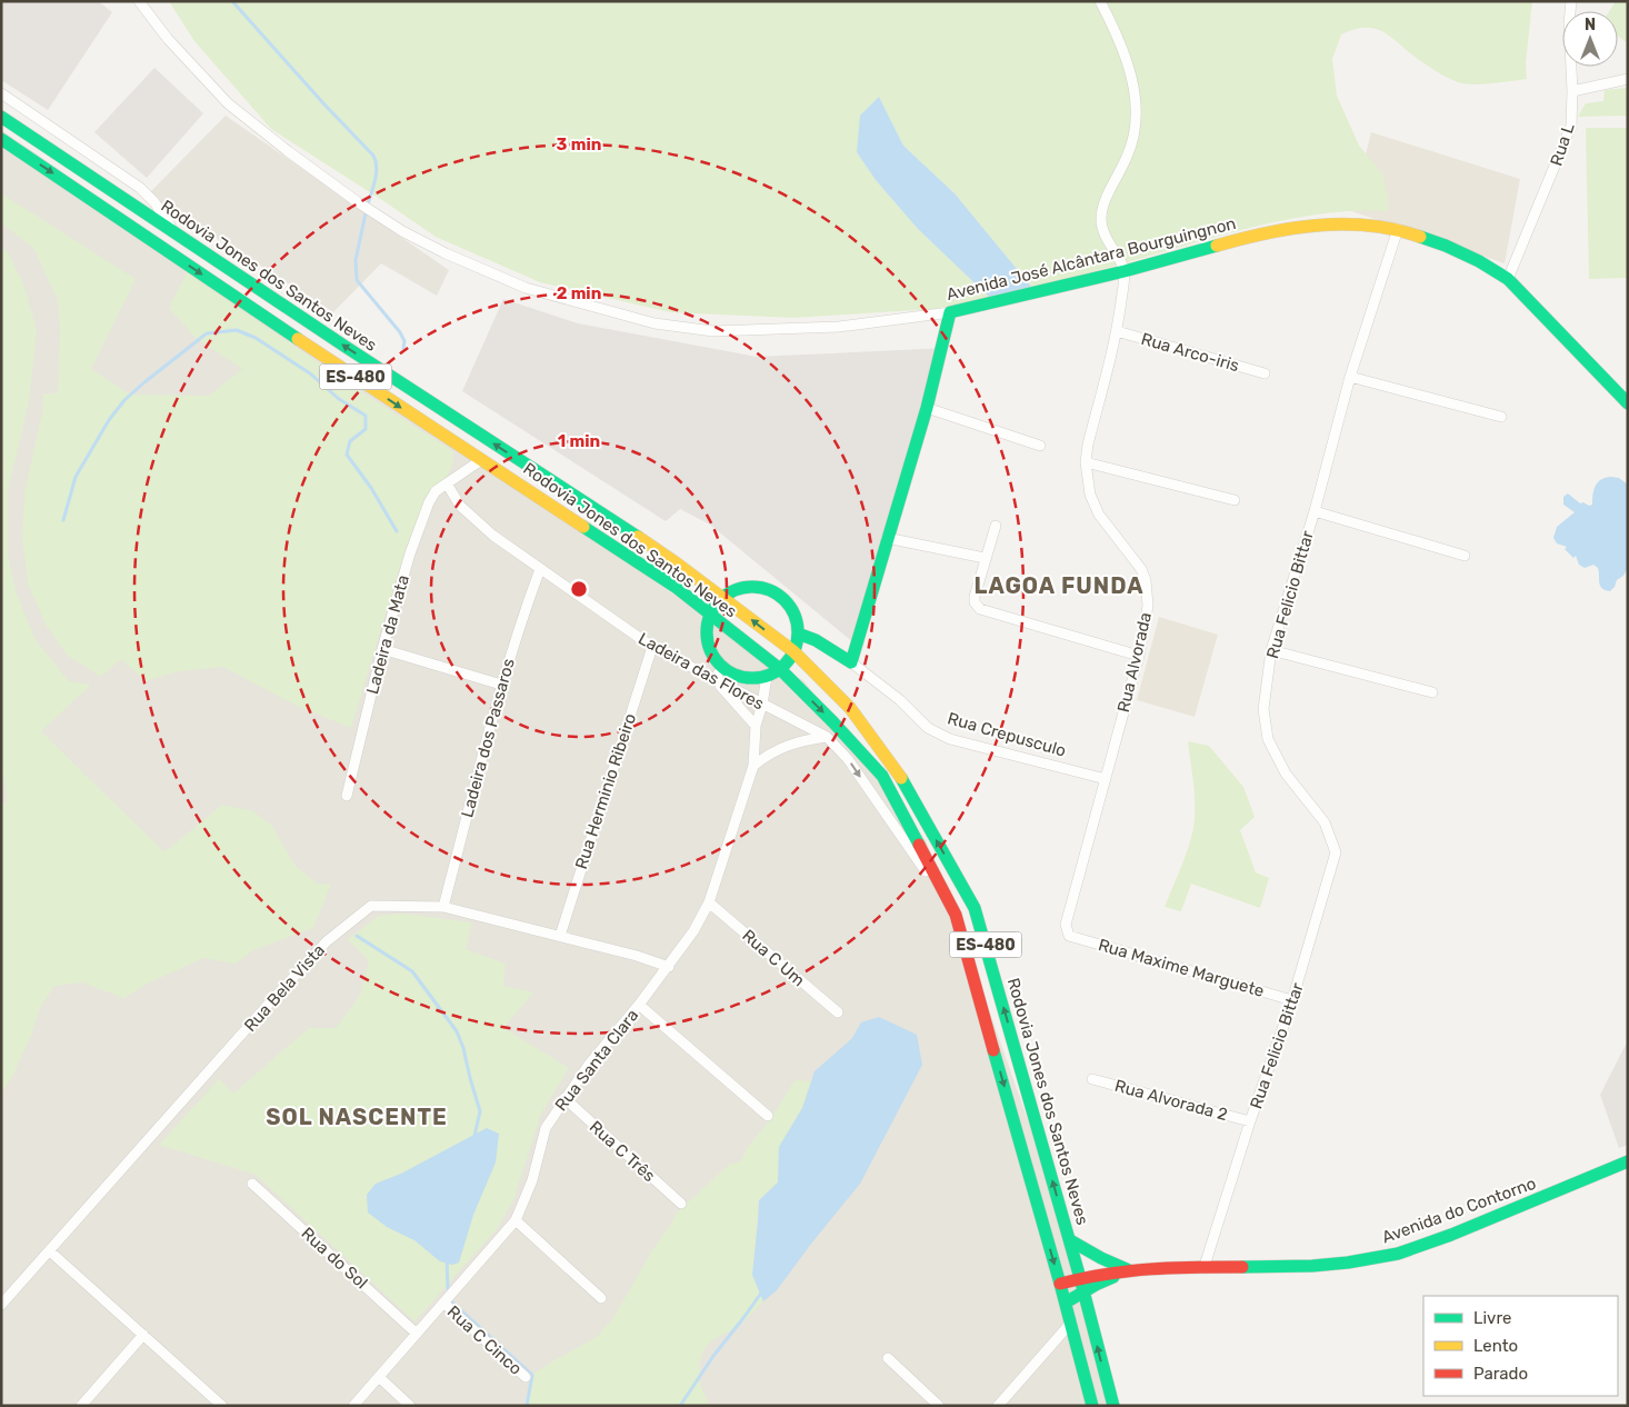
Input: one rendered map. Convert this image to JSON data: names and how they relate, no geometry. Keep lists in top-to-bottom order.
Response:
{
  "streets": {
    "main road": [
      "Avenida José Alcântara Bourguingnon",
      "Rodovia Jones dos Santos Neves",
      "ES-480",
      "Rua Crepusculo",
      "Avenida do Contorno"
    ],
    "street": [
      "Rua L",
      "Rua Arco-iris",
      "Rua Felicio Bittar",
      "Ladeira da Mata",
      "Rua Alvorada",
      "Ladeira das Flores",
      "Ladeira dos Passaros",
      "Rua Herminio Ribeiro",
      "Rua C Um",
      "Rua Maxime Marguete",
      "Rua Bela Vista",
      "Rua Santa Clara",
      "Rua Alvorada 2",
      "Rua C Três",
      "Rua do Sol",
      "Rua C Cinco"
    ]
  },
  "crossings": [
    ["Rua L", "Avenida José Alcântara Bourguingnon"],
    ["Avenida José Alcântara Bourguingnon", "Rua Felicio Bittar"],
    ["Avenida José Alcântara Bourguingnon", "Rua Alvorada"],
    ["Rodovia Jones dos Santos Neves", "Ladeira das Flores"],
    ["Rodovia Jones dos Santos Neves", "Avenida do Contorno"],
    ["Rua Arco-iris", "Rua Alvorada"],
    ["Rua Felicio Bittar", "Rua Maxime Marguete"],
    ["Rua Felicio Bittar", "Rua Alvorada 2"],
    ["Rua Felicio Bittar", "Avenida do Contorno"],
    ["Ladeira da Mata", "Ladeira das Flores"],
    ["Rua Alvorada", "Rua Crepusculo"],
    ["Rua Alvorada", "Rua Maxime Marguete"],
    ["Ladeira das Flores", "Ladeira dos Passaros"],
    ["Ladeira das Flores", "Rua Herminio Ribeiro"],
    ["Ladeira das Flores", "Rua Santa Clara"],
    ["Ladeira dos Passaros", "Rua Bela Vista"],
    ["Rua Herminio Ribeiro", "Rua Bela Vista"],
    ["Rua C Um", "Rua Santa Clara"],
    ["Rua Bela Vista", "Rua Santa Clara"],
    ["Rua Santa Clara", "Rua C Três"],
    ["Rua Santa Clara", "Rua do Sol"],
    ["Rua Santa Clara", "Rua C Cinco"]
  ],
  "districts": ["LAGOA FUNDA", "SOL NASCENTE"],
  "legend": ["Livre", "Lento", "Parado"],
  "north": "top",
  "rings": ["3 min", "2 min", "1 min"]
}
